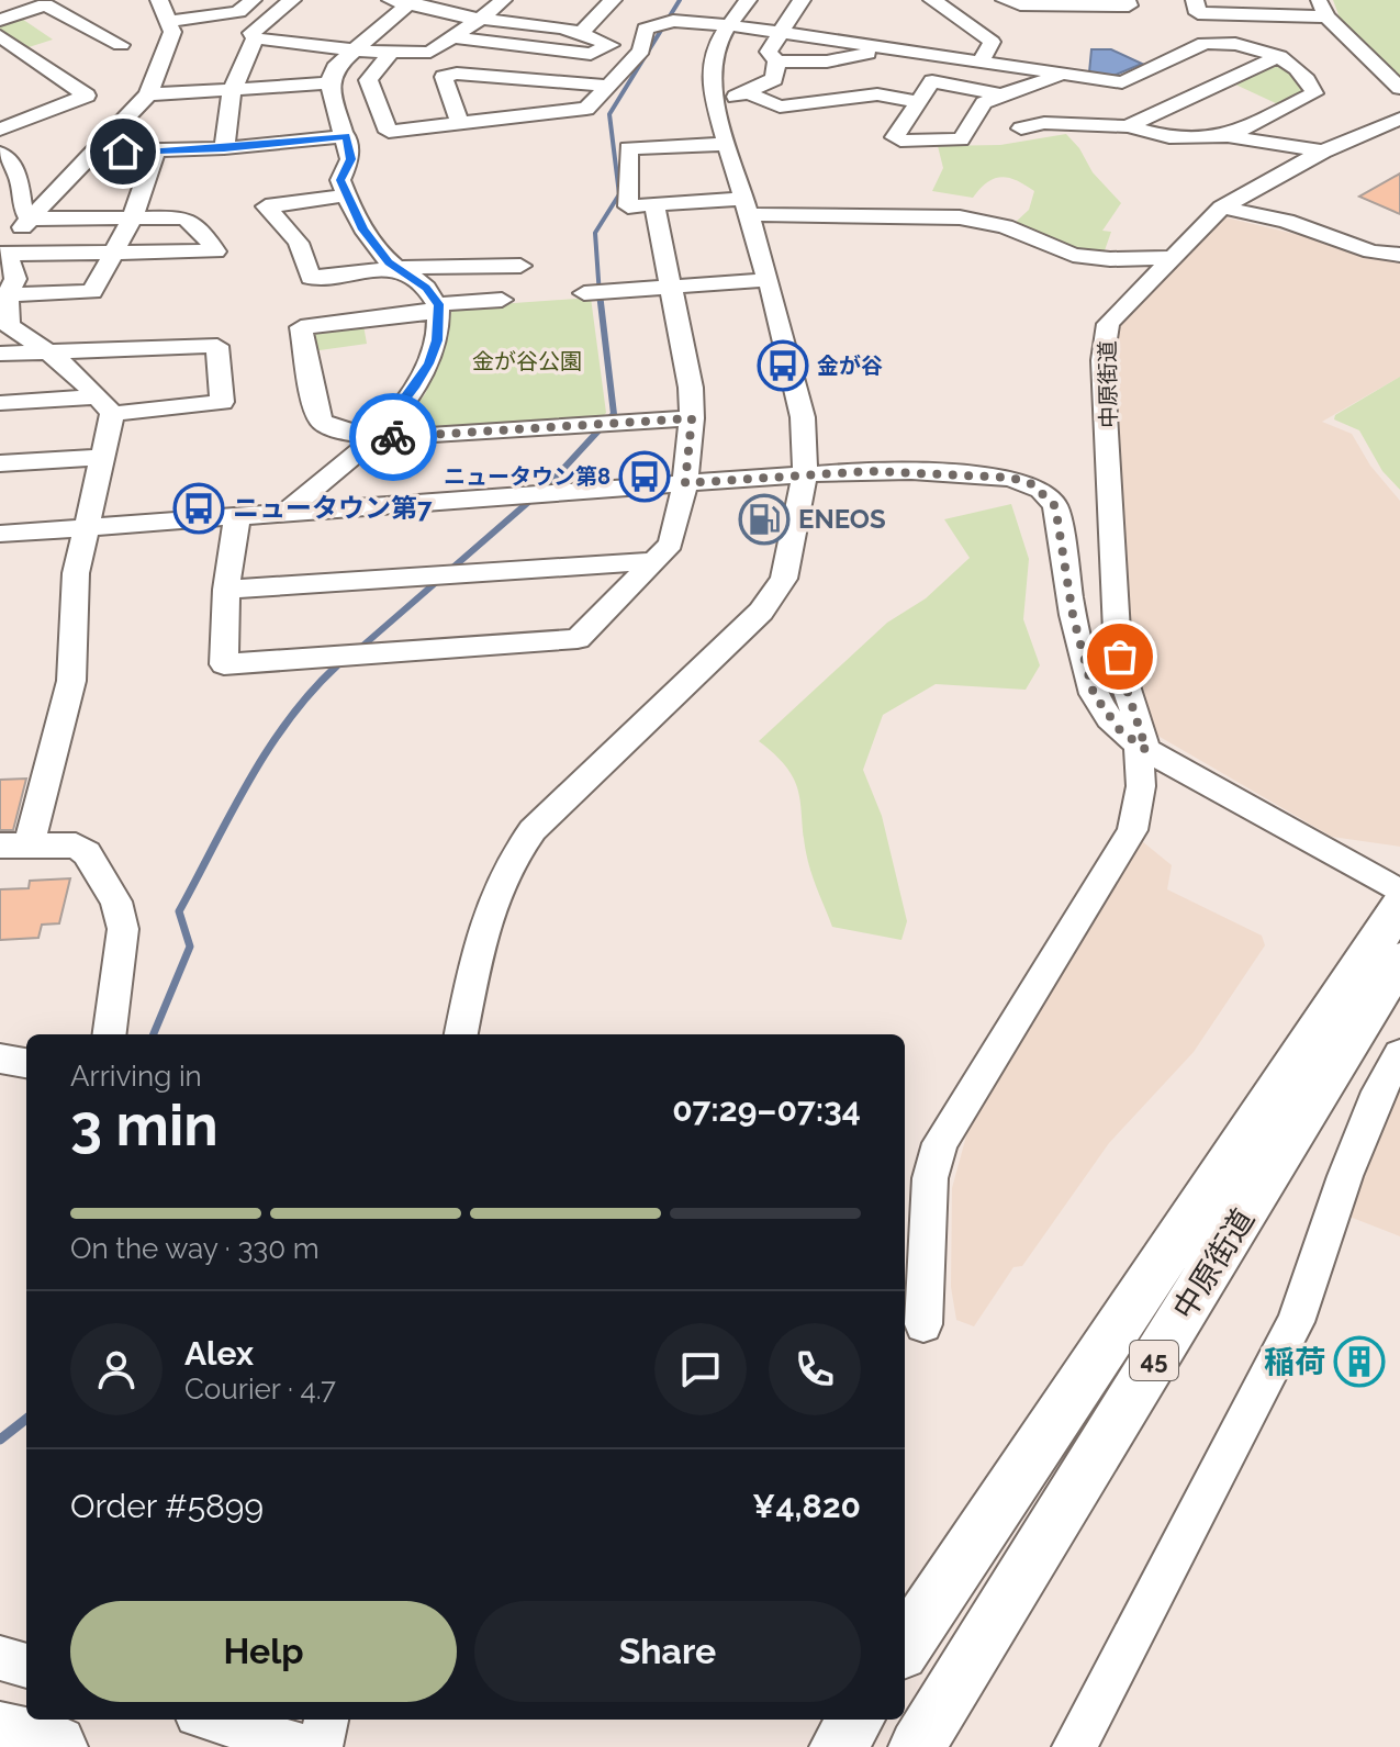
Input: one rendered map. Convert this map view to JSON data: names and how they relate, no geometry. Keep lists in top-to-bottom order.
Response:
{
  "streets": {
    "main road": ["中原街道", "45"]
  },
  "parks": ["金が谷公園"],
  "places": {
    "bus stop": ["金が谷", "ニュータウン第8", "ニュータウン第7"],
    "fuel station": ["ENEOS"],
    "building": ["稲荷"]
  },
  "page": {
    "heading": ["3 min", "Arriving in", "07:29–07:34"],
    "panel": [
      "Alex",
      "Courier · 4.7",
      "Order #5899",
      "¥4,820"
    ],
    "bar": "On the way · 330 m",
    "buttons": ["Help", "Share"]
  }
}
